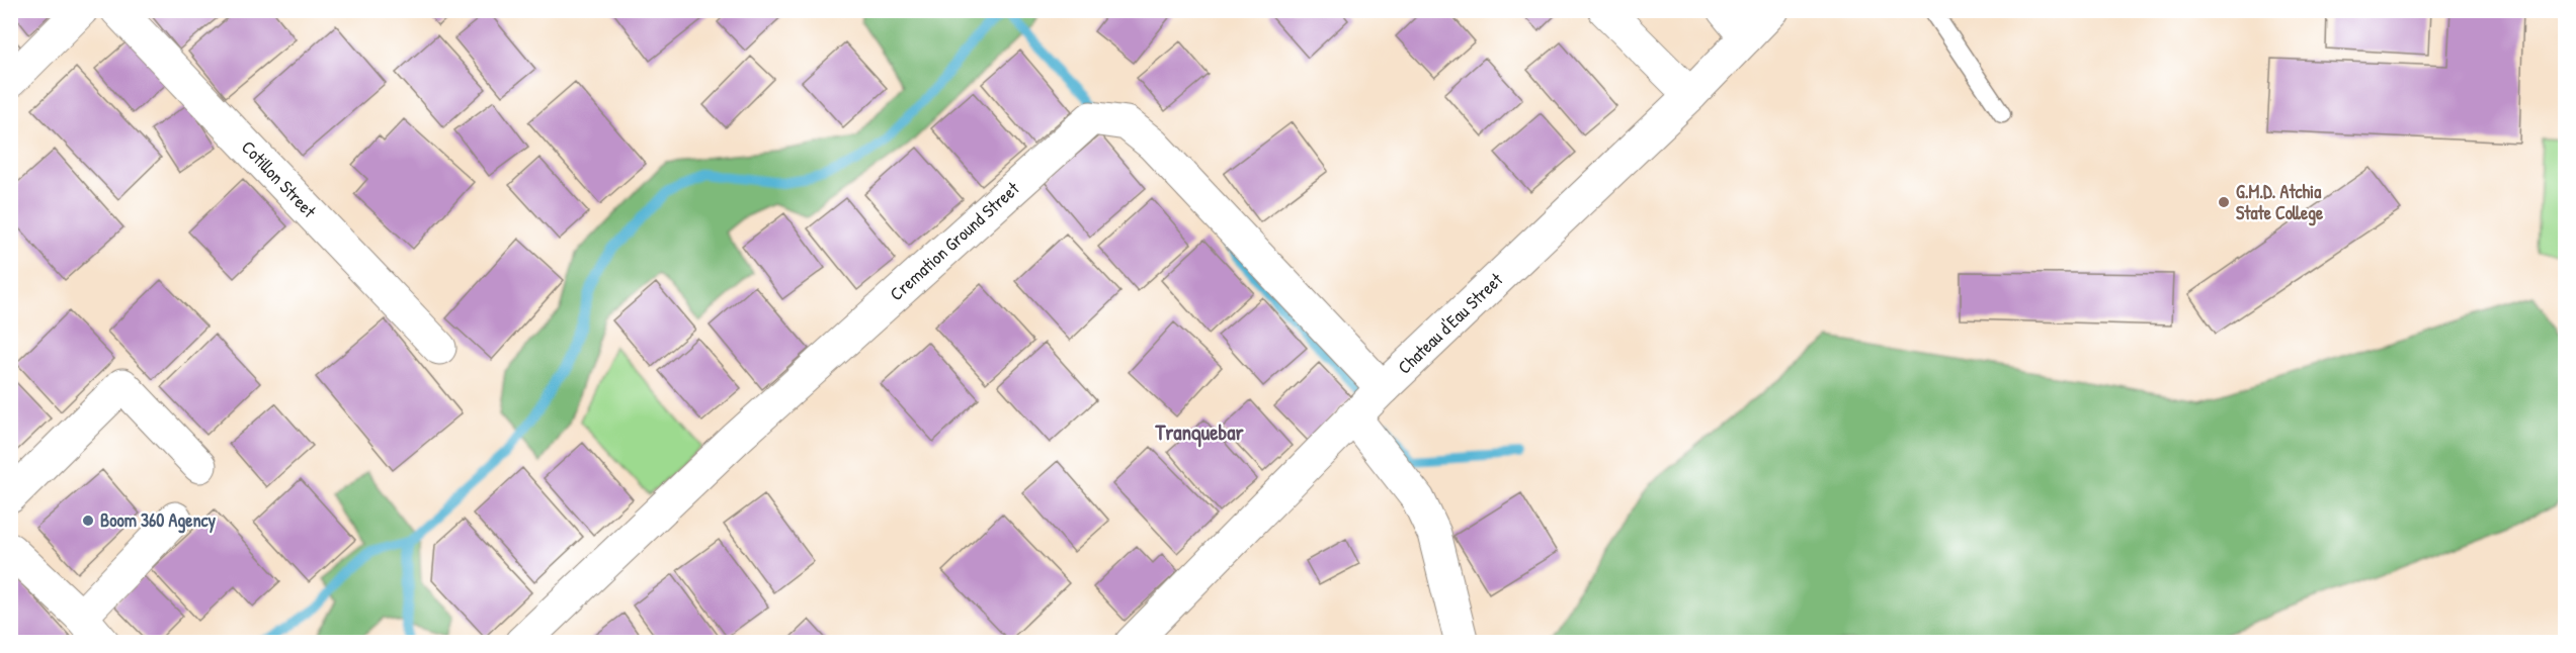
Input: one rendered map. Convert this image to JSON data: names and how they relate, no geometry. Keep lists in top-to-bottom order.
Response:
{
  "streets": {
    "street": ["Cotillon Street", "Cremation Ground Street", "Chateau d'Eau Street"]
  },
  "crossings": [
    ["Cremation Ground Street", "Chateau d'Eau Street"]
  ],
  "districts": ["Tranquebar"],
  "places": ["G.M.D. Atchia State College", "Boom 360 Agency"]
}
